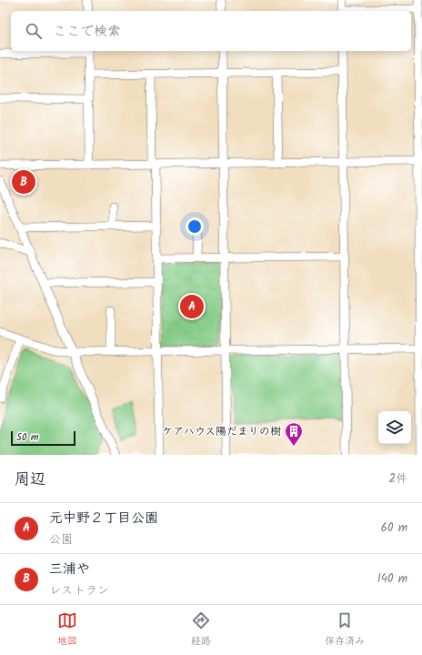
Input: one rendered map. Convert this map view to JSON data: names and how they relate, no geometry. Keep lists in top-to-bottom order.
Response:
{
  "places": {
    "building": ["ケアハウス陽だまりの樹"]
  },
  "scale_bar": "50 m",
  "page": {
    "search": "ここで検索",
    "pins": ["B", "A"],
    "scale": "50 m",
    "heading": ["周辺", "2件"],
    "list": [
      {
        "mark": "A",
        "name": "元中野２丁目公園",
        "note": "公園",
        "value": "60 m"
      },
      {
        "mark": "B",
        "name": "三浦や",
        "note": "レストラン",
        "value": "140 m"
      }
    ],
    "nav": ["地図", "経路", "保存済み"]
  }
}
